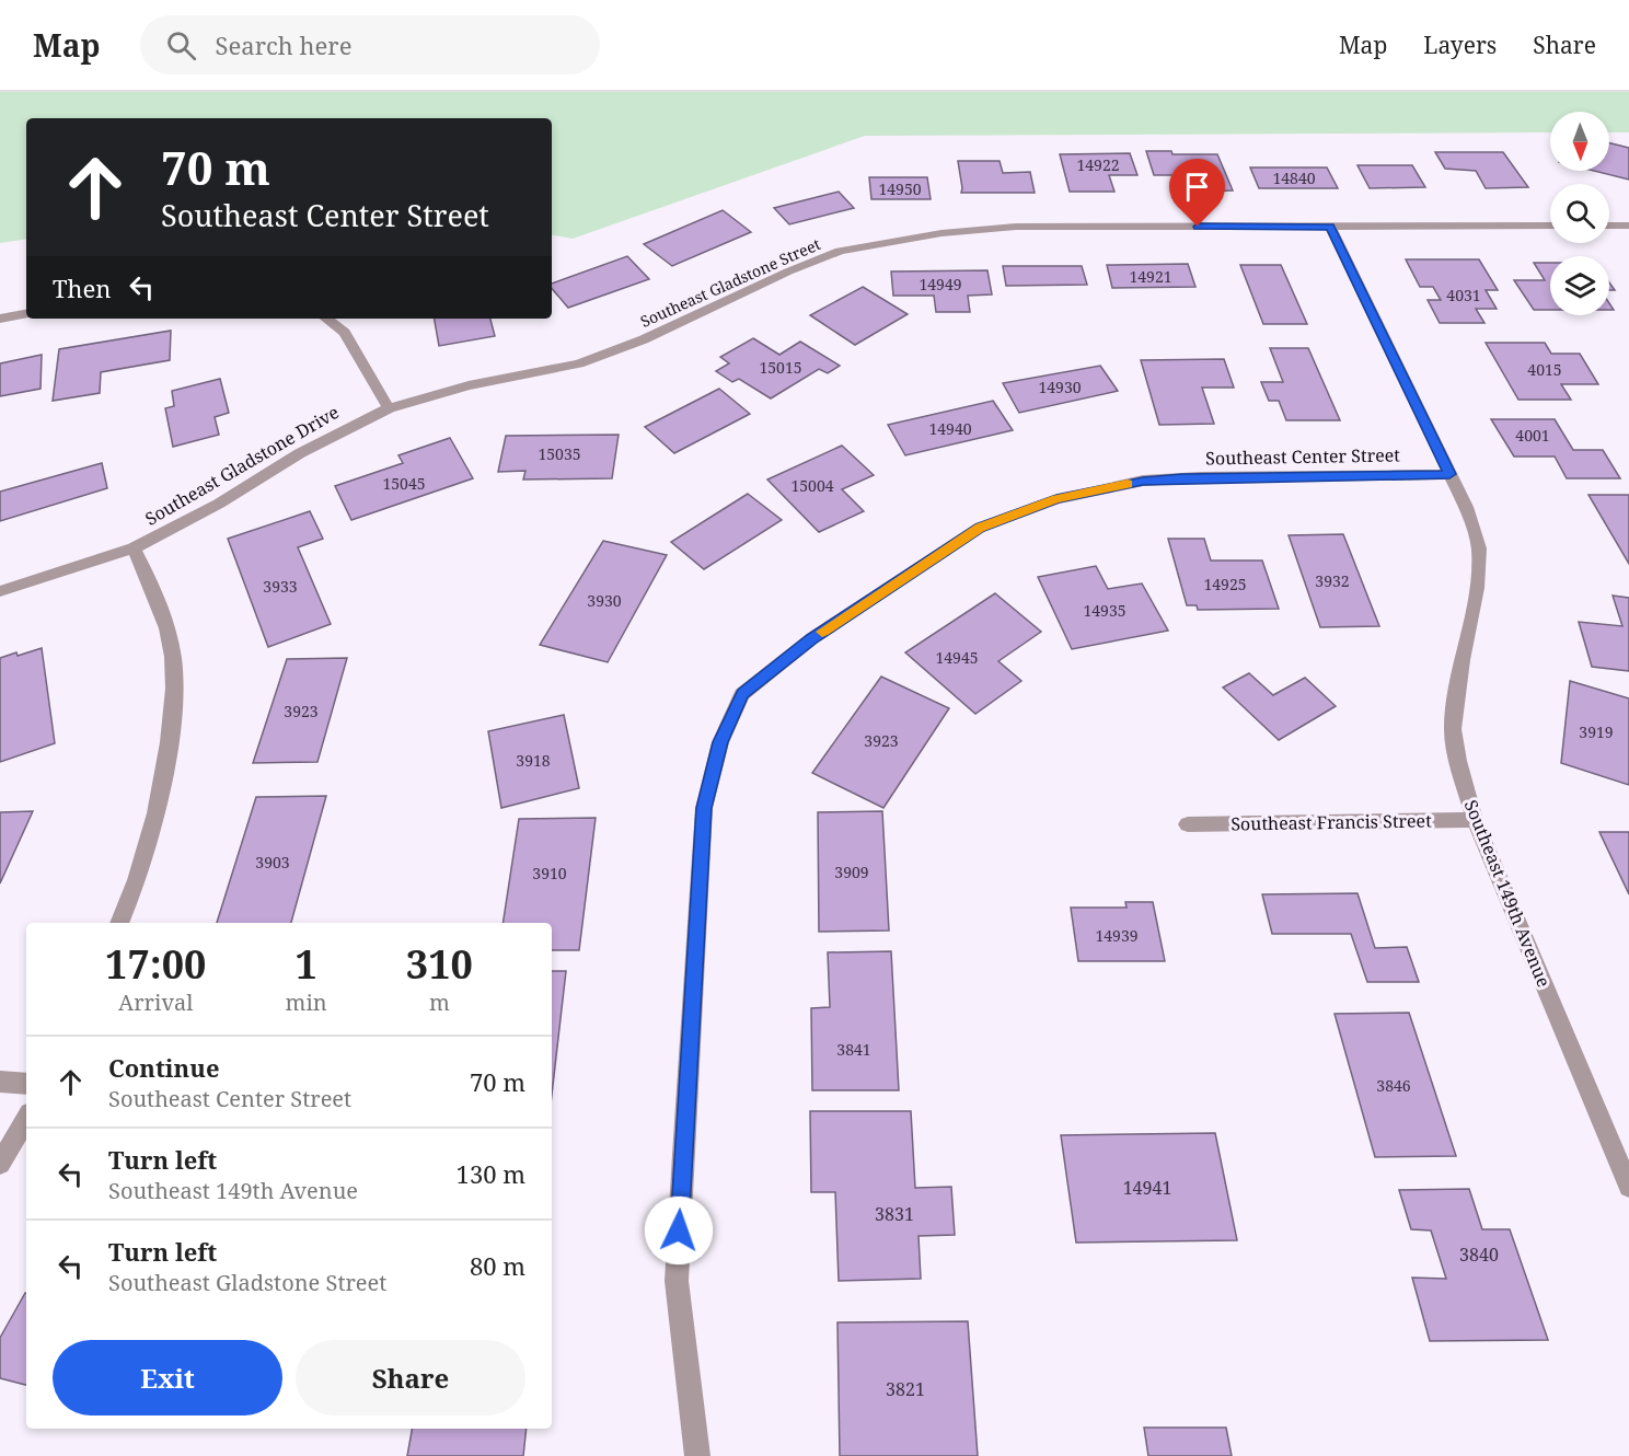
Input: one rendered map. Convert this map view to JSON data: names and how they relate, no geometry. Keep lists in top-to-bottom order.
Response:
{
  "streets": {
    "street": [
      "Southeast Gladstone Street",
      "Southeast Center Street",
      "Southeast Gladstone Drive",
      "Southeast Francis Street",
      "Southeast 149th Avenue"
    ]
  },
  "crossings": [
    ["Southeast Gladstone Street", "Southeast Gladstone Drive"],
    ["Southeast Gladstone Street", "Southeast 149th Avenue"],
    ["Southeast Center Street", "Southeast 149th Avenue"],
    ["Southeast Francis Street", "Southeast 149th Avenue"]
  ],
  "house_numbers": [
    "14922",
    "14840",
    "14950",
    "14921",
    "14949",
    "4031",
    "15015",
    "4015",
    "14930",
    "14940",
    "4001",
    "15035",
    "15045",
    "15004",
    "3932",
    "14925",
    "3933",
    "3930",
    "14935",
    "14945",
    "3923",
    "3919",
    "3923",
    "3918",
    "3903",
    "3909",
    "3910",
    "14939",
    "3841",
    "3846",
    "14941",
    "3831",
    "3840",
    "3821"
  ],
  "north": "bottom",
  "page": {
    "header": "Map",
    "search": "Search here",
    "nav": ["Map", "Layers", "Share"],
    "turn": ["70 m", "Southeast Center Street"],
    "then": "Then",
    "eta": [
      "17:00",
      "Arrival",
      "1",
      "min",
      "310",
      "m"
    ],
    "list": [
      {
        "name": "Continue",
        "note": "Southeast Center Street",
        "value": "70 m"
      },
      {
        "name": "Turn left",
        "note": "Southeast 149th Avenue",
        "value": "130 m"
      },
      {
        "name": "Turn left",
        "note": "Southeast Gladstone Street",
        "value": "80 m"
      }
    ],
    "buttons": ["Exit", "Share"]
  }
}
